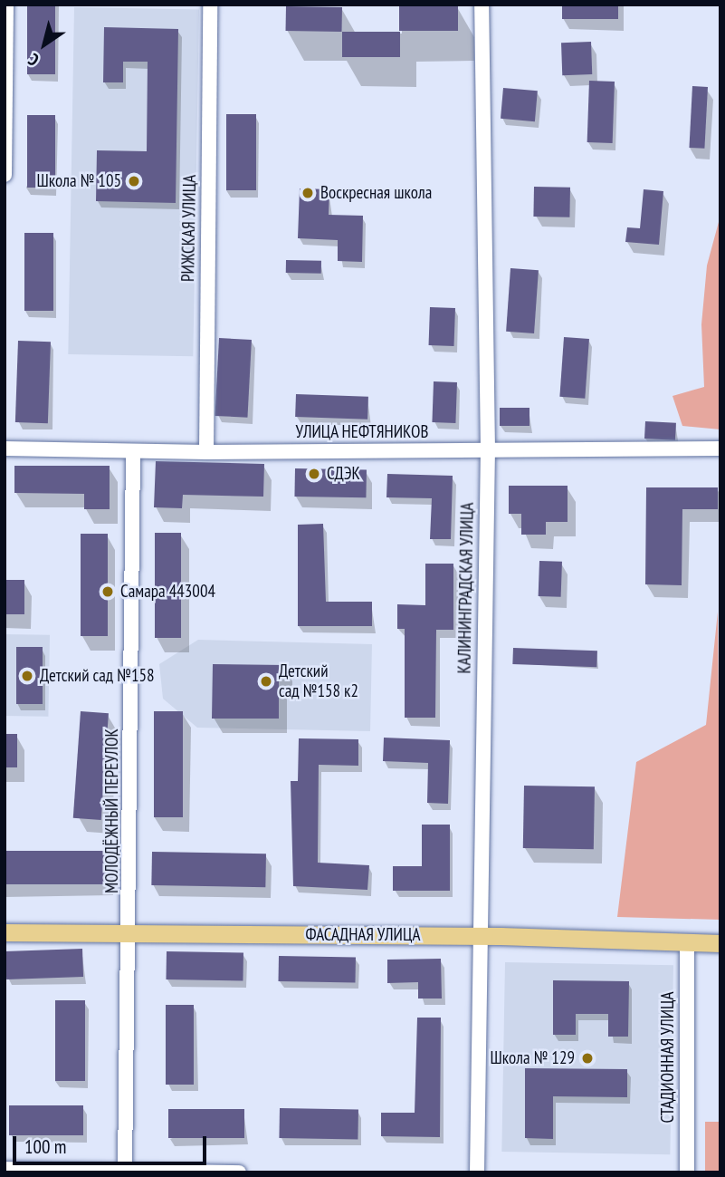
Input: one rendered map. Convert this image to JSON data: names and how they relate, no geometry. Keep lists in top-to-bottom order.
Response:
{
  "streets": {
    "main road": ["ФАСАДНАЯ УЛИЦА"],
    "street": [
      "РИЖСКАЯ УЛИЦА",
      "УЛИЦА НЕФТЯНИКОВ",
      "КАЛИНИНГРАДСКАЯ УЛИЦА",
      "МОЛОДЁЖНЫЙ ПЕРЕУЛОК",
      "СТАДИОННАЯ УЛИЦА"
    ]
  },
  "crossings": [
    ["РИЖСКАЯ УЛИЦА", "УЛИЦА НЕФТЯНИКОВ"],
    ["УЛИЦА НЕФТЯНИКОВ", "КАЛИНИНГРАДСКАЯ УЛИЦА"],
    ["УЛИЦА НЕФТЯНИКОВ", "МОЛОДЁЖНЫЙ ПЕРЕУЛОК"],
    ["КАЛИНИНГРАДСКАЯ УЛИЦА", "ФАСАДНАЯ УЛИЦА"],
    ["МОЛОДЁЖНЫЙ ПЕРЕУЛОК", "ФАСАДНАЯ УЛИЦА"],
    ["ФАСАДНАЯ УЛИЦА", "СТАДИОННАЯ УЛИЦА"]
  ],
  "places": [
    "Школа № 105",
    "Воскресная школа",
    "СДЭК",
    "Самара 443004",
    "Детский сад №158",
    "Детский сад №158 к2",
    "Школа № 129"
  ],
  "scale_bar": "100 m",
  "north": "bottom left"
}
